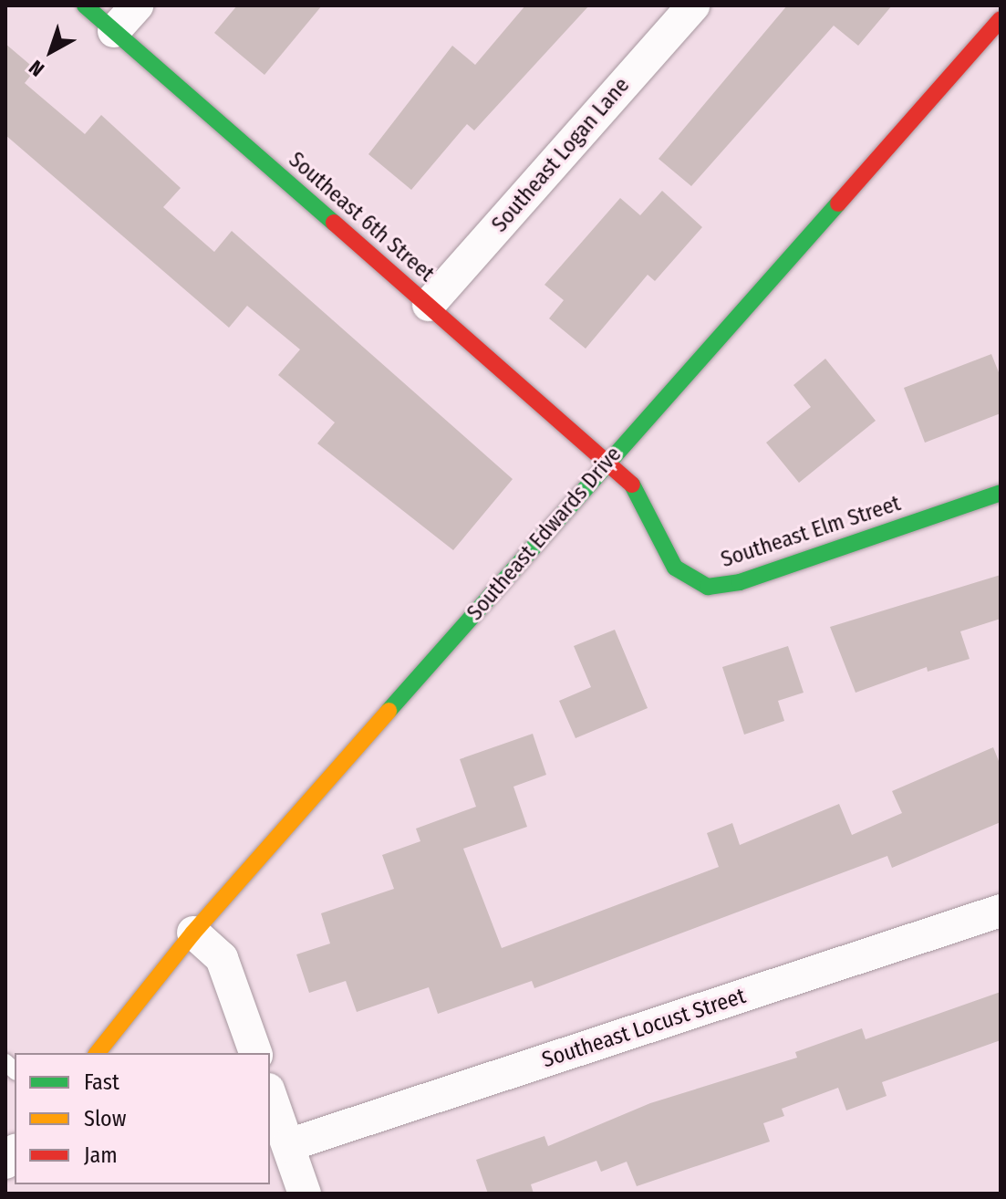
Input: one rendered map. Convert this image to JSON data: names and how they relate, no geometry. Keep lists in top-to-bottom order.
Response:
{
  "streets": {
    "street": [
      "Southeast Logan Lane",
      "Southeast 6th Street",
      "Southeast Elm Street",
      "Southeast Edwards Drive",
      "Southeast Locust Street"
    ]
  },
  "crossings": [
    ["Southeast Logan Lane", "Southeast 6th Street"],
    ["Southeast 6th Street", "Southeast Elm Street"],
    ["Southeast 6th Street", "Southeast Edwards Drive"],
    ["Southeast Elm Street", "Southeast Edwards Drive"]
  ],
  "legend": ["Fast", "Slow", "Jam"],
  "north": "bottom left"
}
